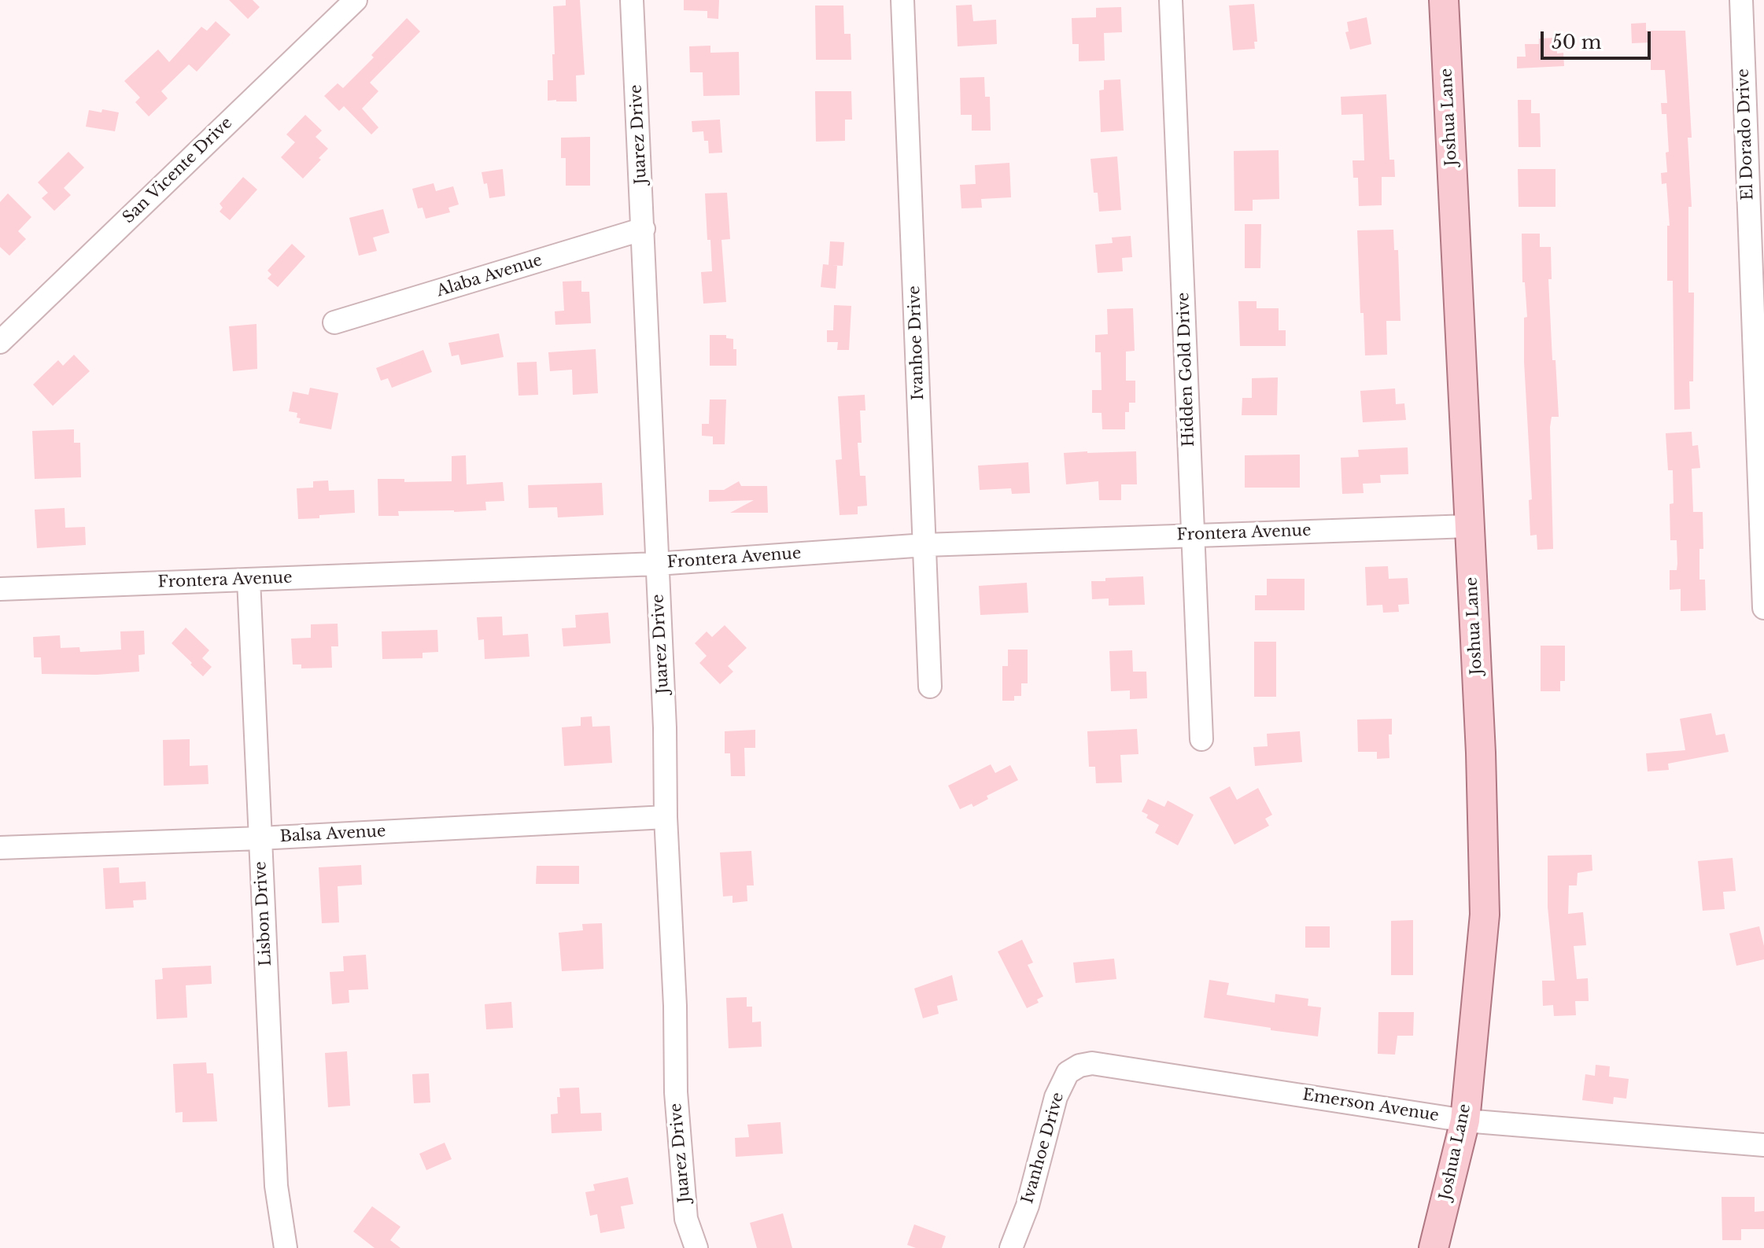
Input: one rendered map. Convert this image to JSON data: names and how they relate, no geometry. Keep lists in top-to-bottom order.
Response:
{
  "streets": {
    "main road": ["Joshua Lane"],
    "street": [
      "Juarez Drive",
      "El Dorado Drive",
      "San Vicente Drive",
      "Alaba Avenue",
      "Ivanhoe Drive",
      "Hidden Gold Drive",
      "Frontera Avenue",
      "Balsa Avenue",
      "Lisbon Drive",
      "Emerson Avenue"
    ]
  },
  "crossings": [
    ["Joshua Lane", "Frontera Avenue"],
    ["Joshua Lane", "Emerson Avenue"],
    ["Juarez Drive", "Alaba Avenue"],
    ["Juarez Drive", "Frontera Avenue"],
    ["Juarez Drive", "Balsa Avenue"],
    ["Ivanhoe Drive", "Frontera Avenue"],
    ["Ivanhoe Drive", "Emerson Avenue"],
    ["Hidden Gold Drive", "Frontera Avenue"],
    ["Frontera Avenue", "Lisbon Drive"],
    ["Balsa Avenue", "Lisbon Drive"]
  ],
  "scale_bar": "50 m"
}
